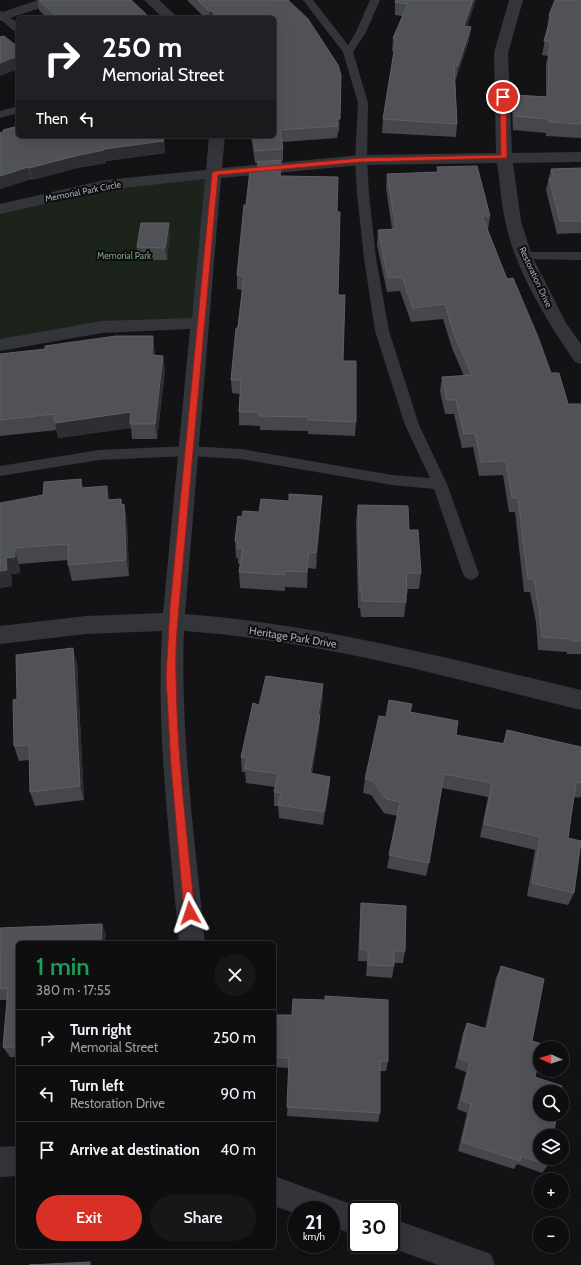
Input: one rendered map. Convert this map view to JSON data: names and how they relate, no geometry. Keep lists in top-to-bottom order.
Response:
{
  "streets": {
    "street": ["Memorial Park Circle", "Restoration Drive", "Heritage Park Drive"]
  },
  "crossings": [
    ["Memorial Park Circle", "Restoration Drive"]
  ],
  "parks": ["Memorial Park"],
  "north": "left",
  "page": {
    "turn": ["250 m", "Memorial Street"],
    "then": "Then",
    "heading": ["1 min", "380 m · 17:55"],
    "list": [
      {
        "name": "Turn right",
        "note": "Memorial Street",
        "value": "250 m"
      },
      {
        "name": "Turn left",
        "note": "Restoration Drive",
        "value": "90 m"
      },
      {
        "name": "Arrive at destination",
        "value": "40 m"
      }
    ],
    "map_buttons": ["+", "−"],
    "buttons": ["Exit", "Share"],
    "speed": "21 km/h",
    "limit": "30"
  }
}
